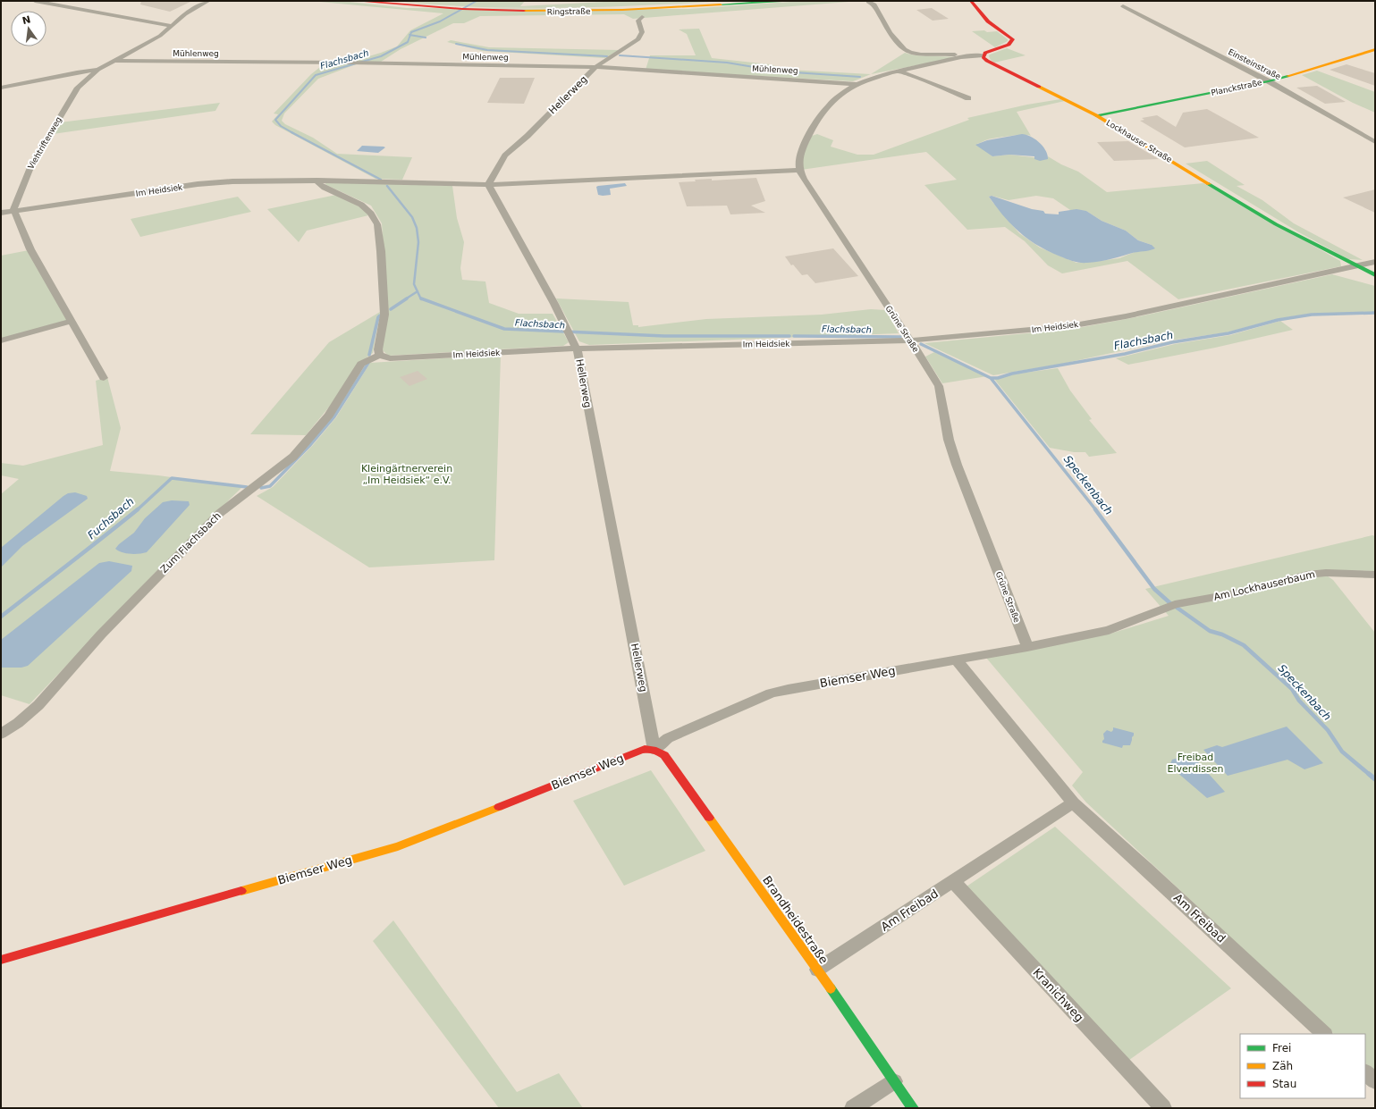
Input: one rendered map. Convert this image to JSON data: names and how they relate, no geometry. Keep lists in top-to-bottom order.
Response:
{
  "streets": {
    "main road": [
      "Ringstraße",
      "Planckstraße",
      "Lockhauser Straße",
      "Biemser Weg",
      "Brandheidestraße"
    ],
    "street": [
      "Mühlenweg",
      "Einsteinstraße",
      "Hellerweg",
      "Viehtriftenweg",
      "Im Heidsiek",
      "Grüne Straße",
      "Zum Flachsbach",
      "Am Lockhauserbaum",
      "Am Freibad",
      "Kranichweg"
    ]
  },
  "crossings": [
    ["Mühlenweg", "Hellerweg"],
    ["Mühlenweg", "Viehtriftenweg"],
    ["Einsteinstraße", "Planckstraße"],
    ["Planckstraße", "Lockhauser Straße"],
    ["Hellerweg", "Im Heidsiek"],
    ["Hellerweg", "Biemser Weg"],
    ["Hellerweg", "Brandheidestraße"],
    ["Lockhauser Straße", "Im Heidsiek"],
    ["Viehtriftenweg", "Im Heidsiek"],
    ["Im Heidsiek", "Grüne Straße"],
    ["Im Heidsiek", "Zum Flachsbach"],
    ["Grüne Straße", "Biemser Weg"],
    ["Am Lockhauserbaum", "Biemser Weg"],
    ["Biemser Weg", "Am Freibad"],
    ["Biemser Weg", "Brandheidestraße"],
    ["Am Freibad", "Brandheidestraße"],
    ["Am Freibad", "Kranichweg"]
  ],
  "water": ["Flachsbach", "Speckenbach", "Fuchsbach"],
  "parks": ["Kleingärtnerverein „Im Heidsiek“ e.V.", "Freibad Elverdissen"],
  "legend": ["Frei", "Zäh", "Stau"],
  "north": "top"
}
